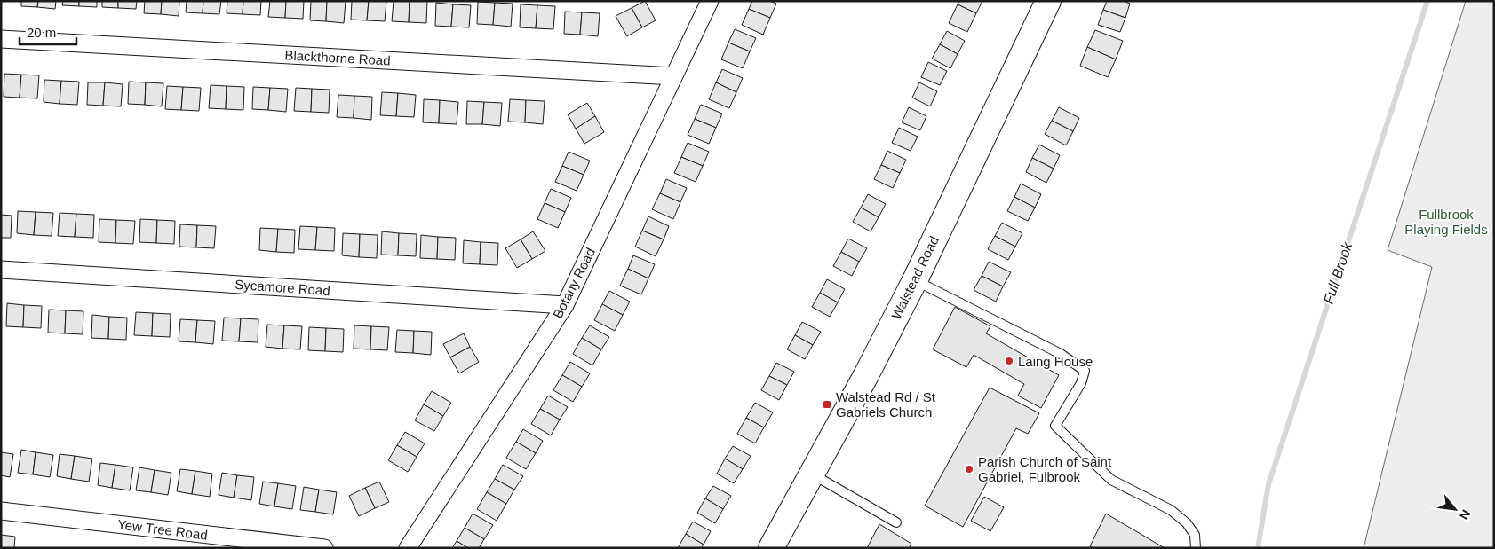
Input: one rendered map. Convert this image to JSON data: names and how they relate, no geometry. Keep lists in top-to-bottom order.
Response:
{
  "streets": {
    "street": [
      "Blackthorne Road",
      "Walstead Road",
      "Botany Road",
      "Sycamore Road",
      "Yew Tree Road"
    ]
  },
  "crossings": [
    ["Blackthorne Road", "Botany Road"],
    ["Botany Road", "Sycamore Road"]
  ],
  "water": ["Full Brook"],
  "parks": ["Fullbrook Playing Fields"],
  "places": {
    "other": ["Laing House", "Parish Church of Saint Gabriel, Fulbrook"],
    "transit": ["Walstead Rd / St Gabriels Church"]
  },
  "scale_bar": "20 m",
  "north": "bottom right"
}
